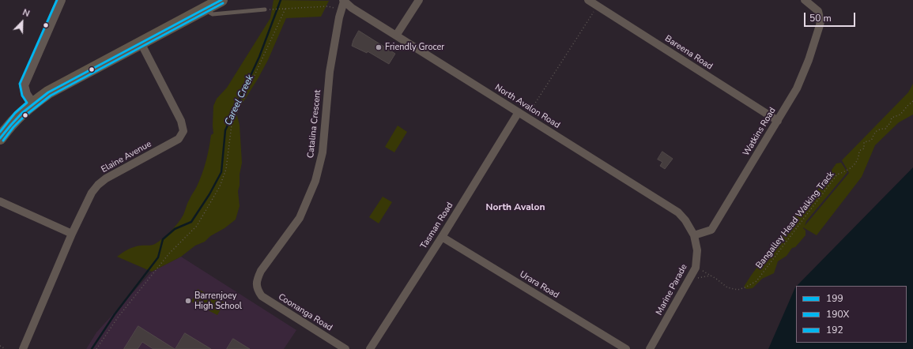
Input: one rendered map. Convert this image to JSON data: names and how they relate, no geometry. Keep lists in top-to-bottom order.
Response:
{
  "streets": {
    "street": [
      "Bareena Road",
      "North Avalon Road",
      "Catalina Crescent",
      "Watkins Road",
      "Elaine Avenue",
      "Tasman Road",
      "Urara Road",
      "Marine Parade",
      "Coonanga Road"
    ],
    "path": ["Bangalley Head Walking Track"]
  },
  "crossings": [
    ["Bareena Road", "Watkins Road"],
    ["North Avalon Road", "Catalina Crescent"],
    ["North Avalon Road", "Watkins Road"],
    ["North Avalon Road", "Tasman Road"],
    ["North Avalon Road", "Marine Parade"],
    ["Catalina Crescent", "Coonanga Road"],
    ["Watkins Road", "Marine Parade"],
    ["Bangalley Head Walking Track", "Marine Parade"],
    ["Tasman Road", "Urara Road"]
  ],
  "districts": ["North Avalon"],
  "water": ["Careel Creek"],
  "places": ["Friendly Grocer", "Barrenjoey High School"],
  "lines": ["transit line 199", "transit line 192", "transit line 190X"],
  "legend": ["199", "190X", "192"],
  "scale_bar": "50 m",
  "north": "top right"
}
